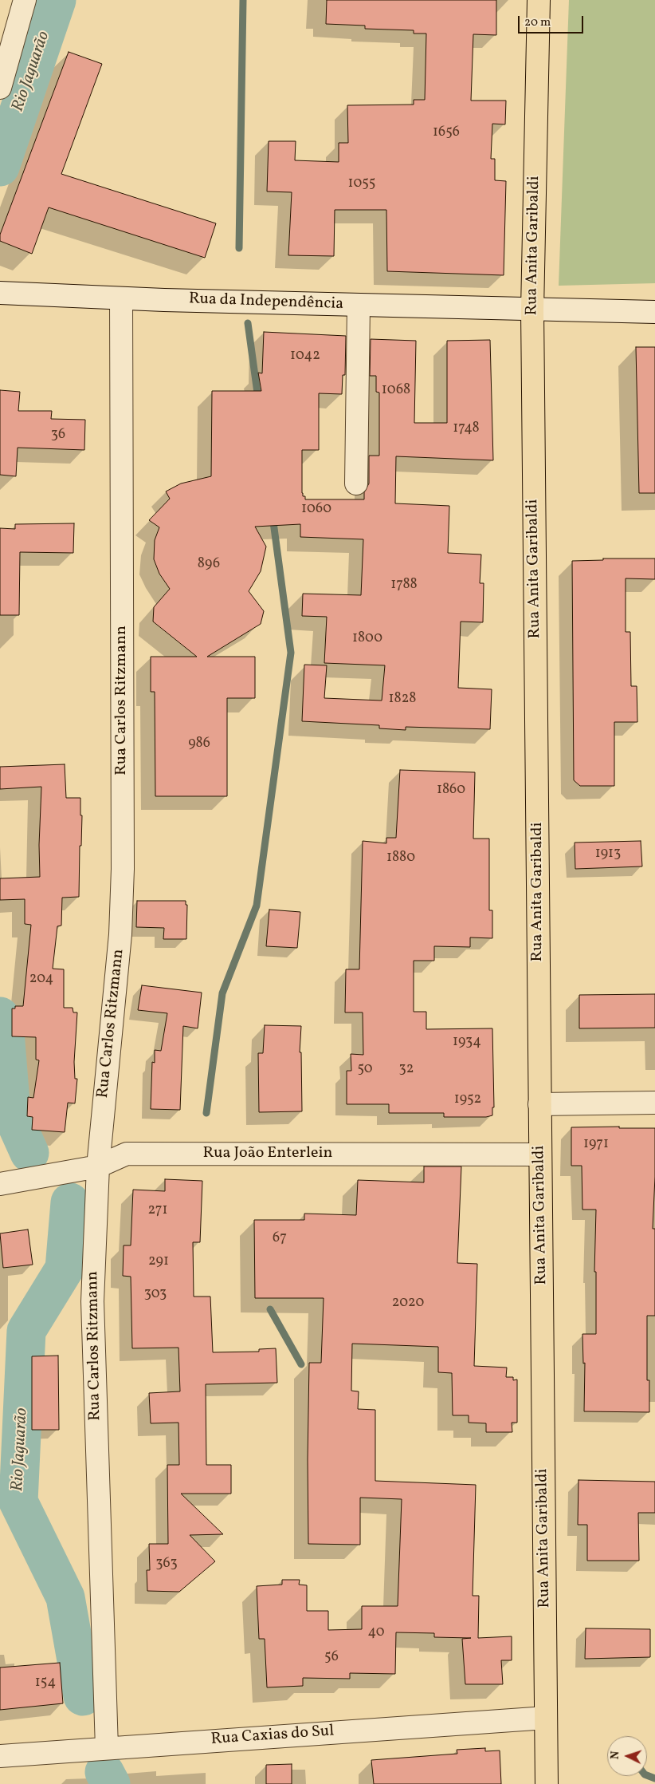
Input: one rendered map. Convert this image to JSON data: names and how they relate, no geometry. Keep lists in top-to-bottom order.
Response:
{
  "streets": {
    "main road": ["Rua Anita Garibaldi"],
    "street": [
      "Rua da Independência",
      "Rua Carlos Ritzmann",
      "Rua João Enterlein",
      "Rua Caxias do Sul"
    ]
  },
  "crossings": [
    ["Rua Anita Garibaldi", "Rua da Independência"],
    ["Rua Anita Garibaldi", "Rua João Enterlein"],
    ["Rua Anita Garibaldi", "Rua Caxias do Sul"],
    ["Rua da Independência", "Rua Carlos Ritzmann"],
    ["Rua Carlos Ritzmann", "Rua João Enterlein"],
    ["Rua Carlos Ritzmann", "Rua Caxias do Sul"]
  ],
  "water": ["Rio Jaguarão"],
  "house_numbers": [
    "1656",
    "1055",
    "1042",
    "1068",
    "1748",
    "36",
    "1060",
    "896",
    "1788",
    "1800",
    "1828",
    "986",
    "1860",
    "1913",
    "1880",
    "204",
    "1934",
    "50",
    "32",
    "1952",
    "1971",
    "271",
    "67",
    "291",
    "303",
    "2020",
    "363",
    "40",
    "56",
    "154"
  ],
  "scale_bar": "20 m",
  "north": "left"
}
